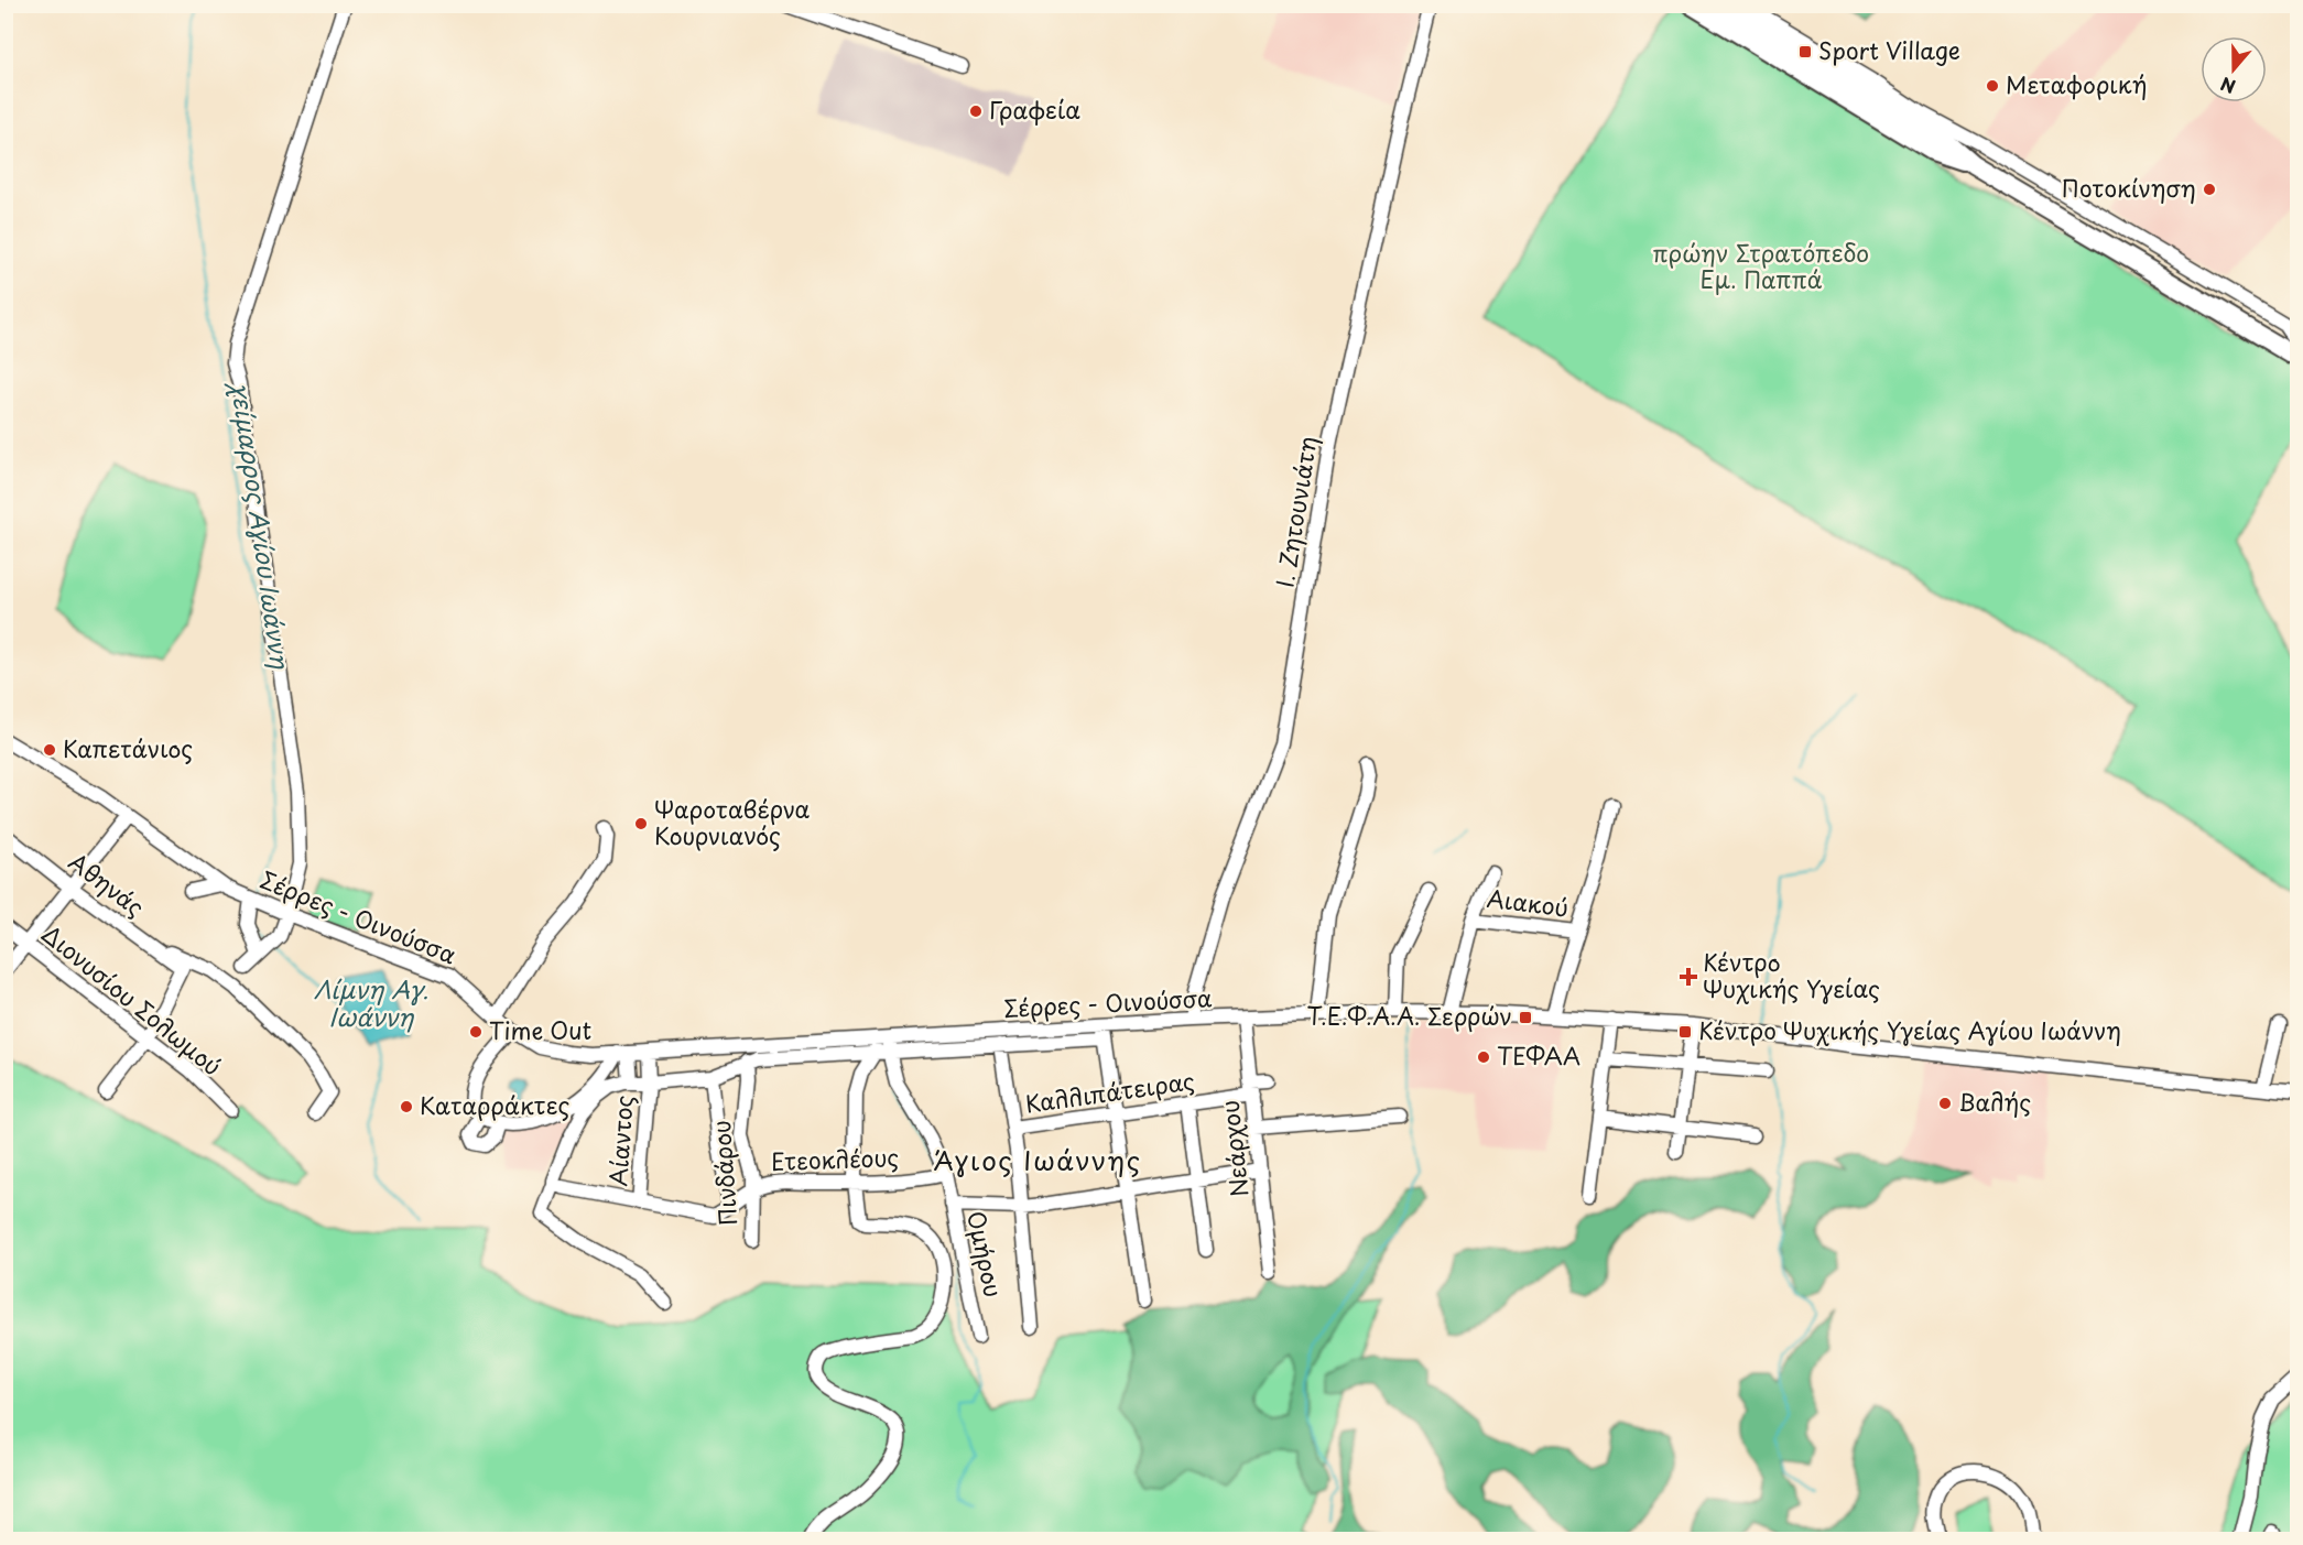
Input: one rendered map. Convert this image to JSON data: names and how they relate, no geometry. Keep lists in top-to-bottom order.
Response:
{
  "streets": {
    "street": [
      "Ι. Ζητουνιάτη",
      "Αθηνάς",
      "Αιακού",
      "Σέρρες - Οινούσσα",
      "Διονυσίου Σολωμού",
      "Καλλιπάτειρας",
      "Αίαντος",
      "Νεάρχου",
      "Ετεοκλέους",
      "Πινδάρου",
      "Ομήρου"
    ]
  },
  "crossings": [
    ["Ι. Ζητουνιάτη", "Σέρρες - Οινούσσα"],
    ["Αθηνάς", "Διονυσίου Σολωμού"],
    ["Σέρρες - Οινούσσα", "Αίαντος"],
    ["Σέρρες - Οινούσσα", "Νεάρχου"],
    ["Σέρρες - Οινούσσα", "Ομήρου"],
    ["Καλλιπάτειρας", "Νεάρχου"],
    ["Αίαντος", "Ετεοκλέους"],
    ["Ετεοκλέους", "Πινδάρου"],
    ["Ετεοκλέους", "Ομήρου"]
  ],
  "districts": ["Άγιος Ιωάννης"],
  "water": ["χείμαρρος Αγίου Ιωάννη", "Λίμνη Αγ. Ιωάννη"],
  "parks": ["πρώην Στρατόπεδο Εμ. Παππά"],
  "places": {
    "transit": ["Sport Village", "Τ.Ε.Φ.Α.Α. Σερρών", "Κέντρο Ψυχικής Υγείας Αγίου Ιωάννη"],
    "other": [
      "Μεταφορική",
      "Γραφεία",
      "Ποτοκίνηση",
      "Καπετάνιος",
      "Ψαροταβέρνα Κουρνιανός",
      "Time Out",
      "ΤΕΦΑΑ",
      "Βαλής",
      "Καταρράκτες"
    ],
    "health": ["Κέντρο Ψυχικής Υγείας"]
  },
  "north": "bottom"
}
